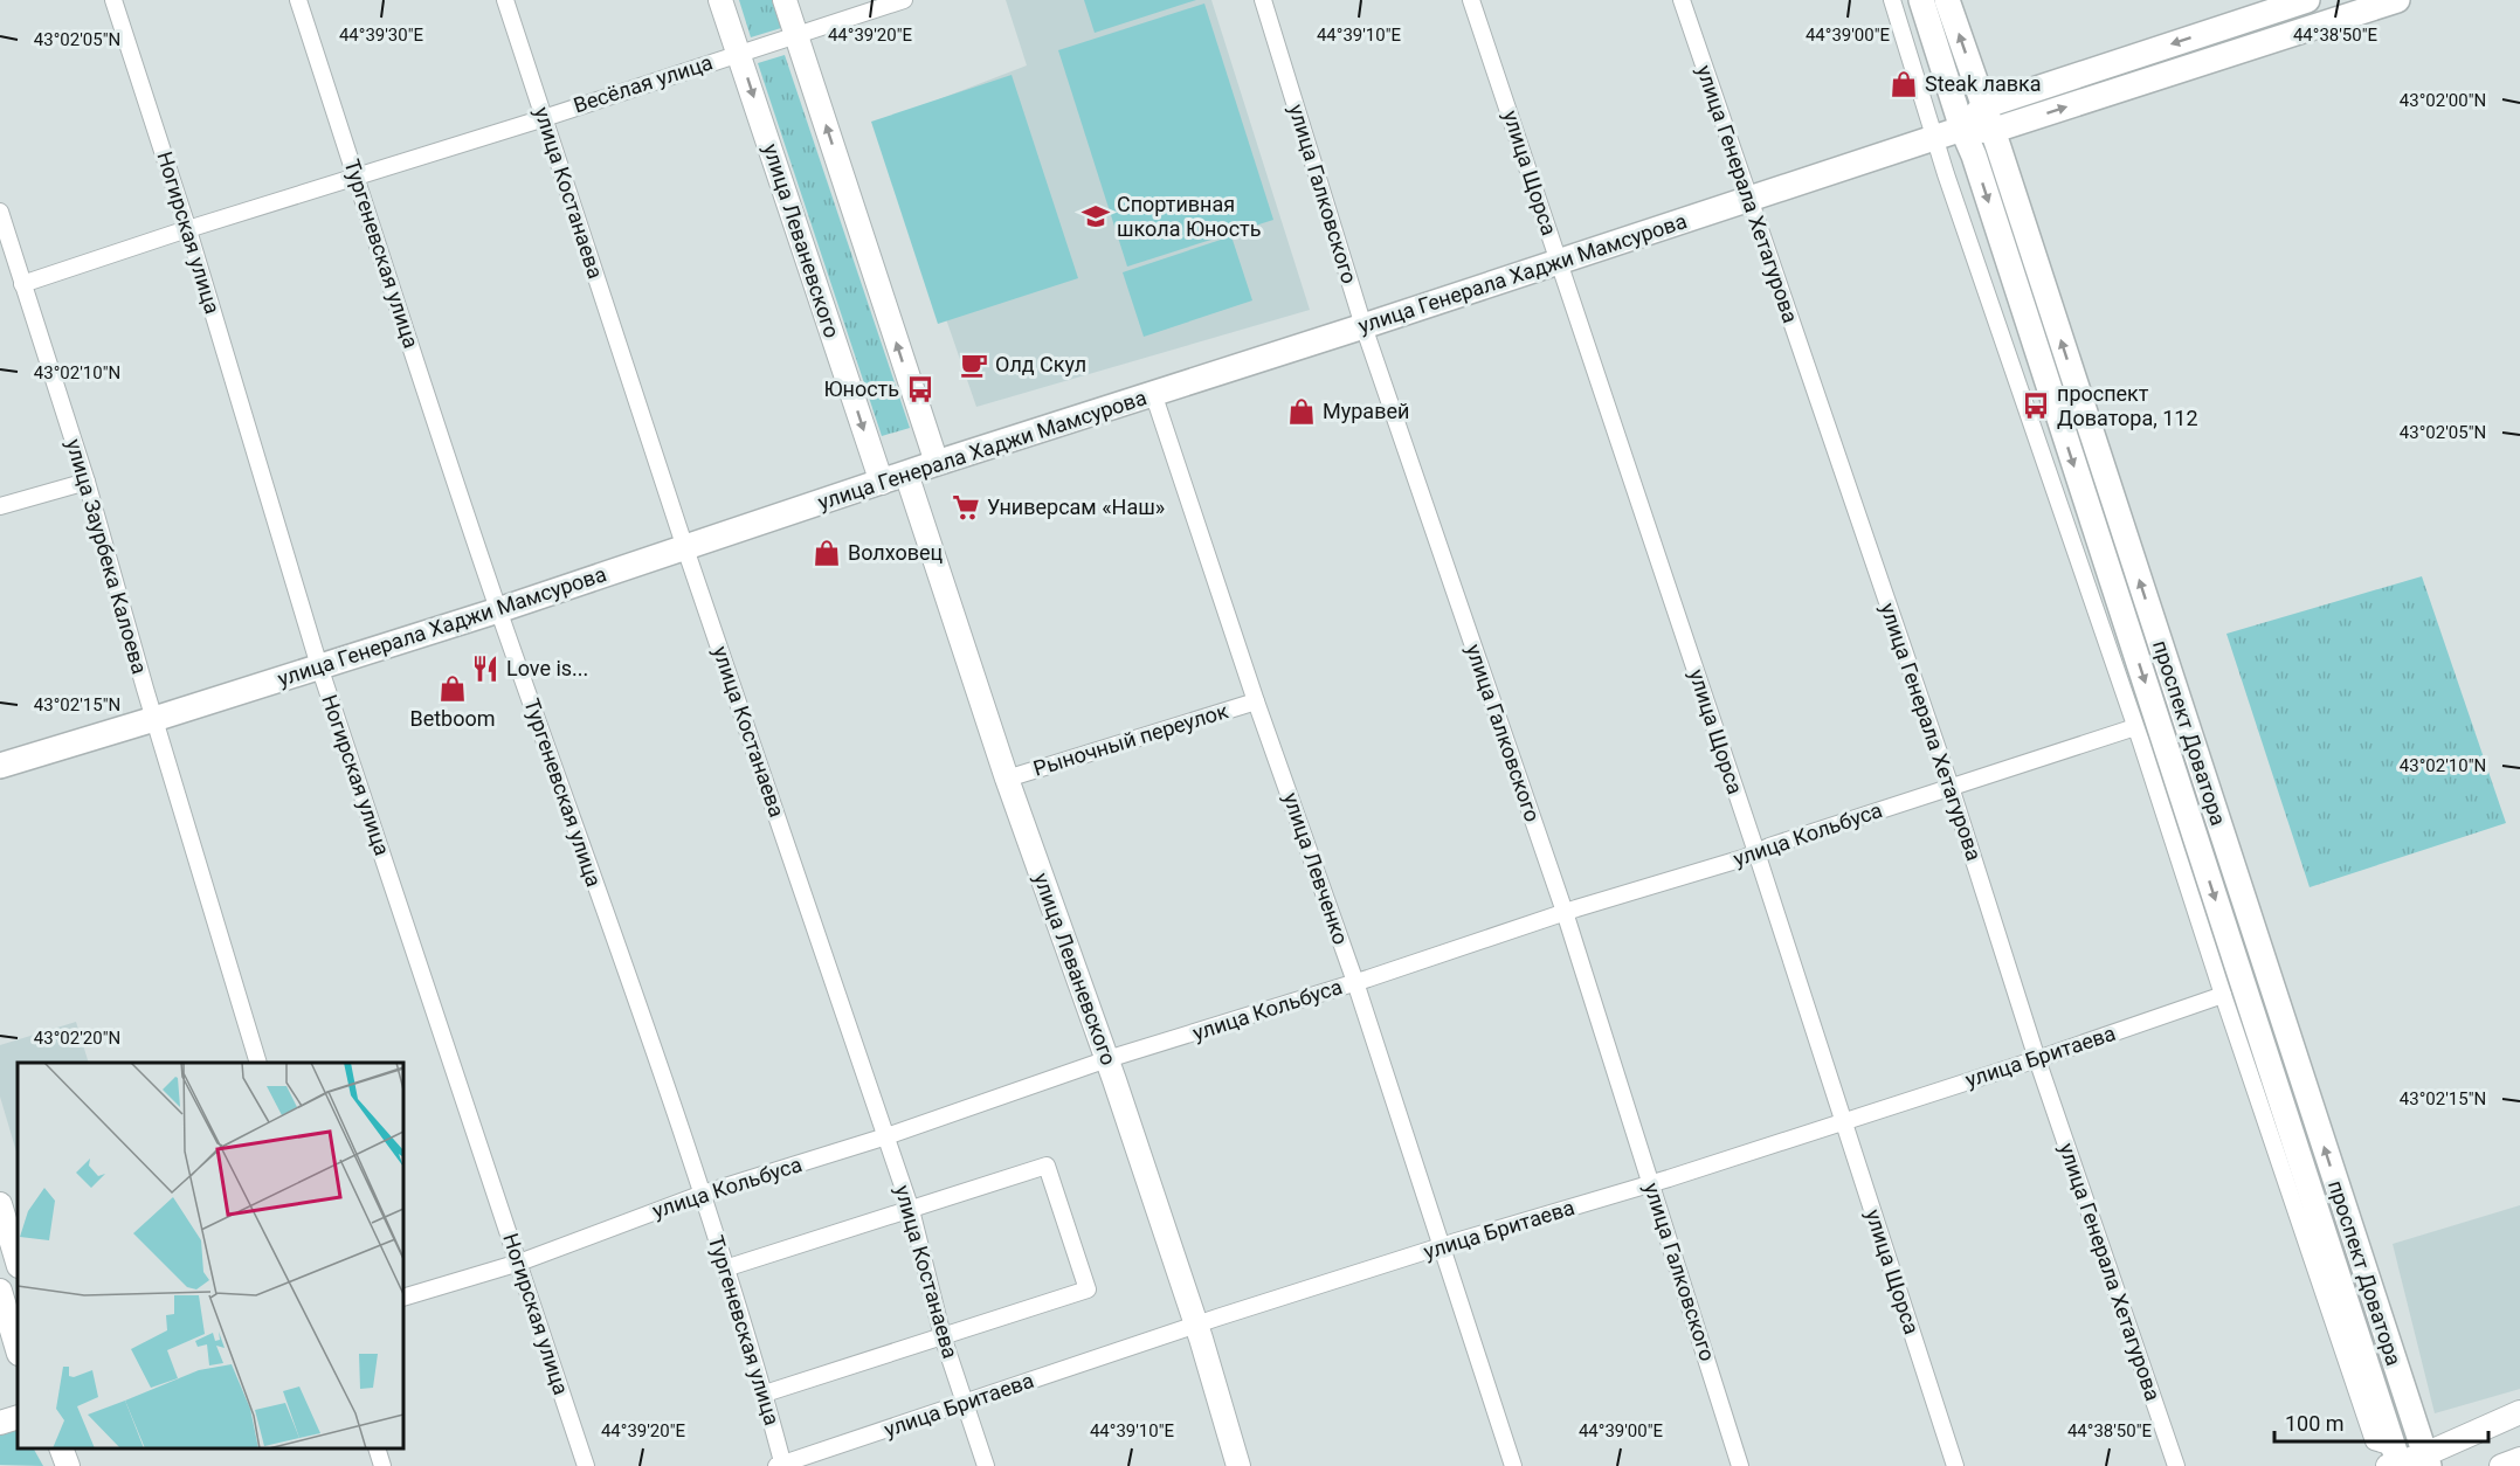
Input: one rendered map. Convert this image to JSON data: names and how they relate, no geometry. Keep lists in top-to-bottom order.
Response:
{
  "streets": {
    "main road": ["улица Генерала Хаджи Мамсурова", "проспект Доватора"],
    "street": [
      "Весёлая улица",
      "улица Щорса",
      "улица Костанаева",
      "улица Галковского",
      "улица Генерала Хетагурова",
      "Ногирская улица",
      "улица Леваневского",
      "Тургеневская улица",
      "улица Заурбека Калоева",
      "Рыночный переулок",
      "улица Кольбуса",
      "улица Левченко",
      "улица Бритаева"
    ]
  },
  "crossings": [
    ["Весёлая улица", "улица Костанаева"],
    ["Весёлая улица", "Ногирская улица"],
    ["Весёлая улица", "улица Леваневского"],
    ["Весёлая улица", "Тургеневская улица"],
    ["Весёлая улица", "улица Заурбека Калоева"],
    ["улица Щорса", "улица Генерала Хаджи Мамсурова"],
    ["улица Щорса", "улица Кольбуса"],
    ["улица Щорса", "улица Бритаева"],
    ["улица Костанаева", "улица Генерала Хаджи Мамсурова"],
    ["улица Костанаева", "улица Кольбуса"],
    ["улица Костанаева", "улица Бритаева"],
    ["улица Галковского", "улица Генерала Хаджи Мамсурова"],
    ["улица Галковского", "улица Кольбуса"],
    ["улица Галковского", "улица Бритаева"],
    ["улица Генерала Хетагурова", "улица Генерала Хаджи Мамсурова"],
    ["улица Генерала Хетагурова", "улица Кольбуса"],
    ["улица Генерала Хетагурова", "улица Бритаева"],
    ["Ногирская улица", "улица Генерала Хаджи Мамсурова"],
    ["Ногирская улица", "улица Кольбуса"],
    ["улица Леваневского", "улица Генерала Хаджи Мамсурова"],
    ["улица Леваневского", "Рыночный переулок"],
    ["улица Леваневского", "улица Кольбуса"],
    ["улица Леваневского", "улица Бритаева"],
    ["Тургеневская улица", "улица Генерала Хаджи Мамсурова"],
    ["Тургеневская улица", "улица Кольбуса"],
    ["Тургеневская улица", "улица Бритаева"],
    ["улица Генерала Хаджи Мамсурова", "улица Заурбека Калоева"],
    ["улица Генерала Хаджи Мамсурова", "проспект Доватора"],
    ["улица Генерала Хаджи Мамсурова", "улица Левченко"],
    ["Рыночный переулок", "улица Левченко"],
    ["улица Кольбуса", "улица Левченко"],
    ["улица Левченко", "улица Бритаева"]
  ],
  "places": {
    "shop": [
      "Steak лавка",
      "Муравей",
      "Волховец",
      "Betboom"
    ],
    "school or university": ["Спортивная школа Юность"],
    "cafe": ["Олд Скул"],
    "bus stop": ["Юность", "проспект Доватора, 112"],
    "supermarket": ["Универсам «Наш»"],
    "restaurant": ["Love is..."]
  },
  "scale_bar": "100 m",
  "coordinates": [
    "44°39'30\"E",
    "44°39'20\"E",
    "44°39'10\"E",
    "44°39'00\"E",
    "44°38'50\"E",
    "43°02'05\"N",
    "43°02'00\"N",
    "43°02'10\"N",
    "43°02'15\"N",
    "43°02'20\"N"
  ]
}
